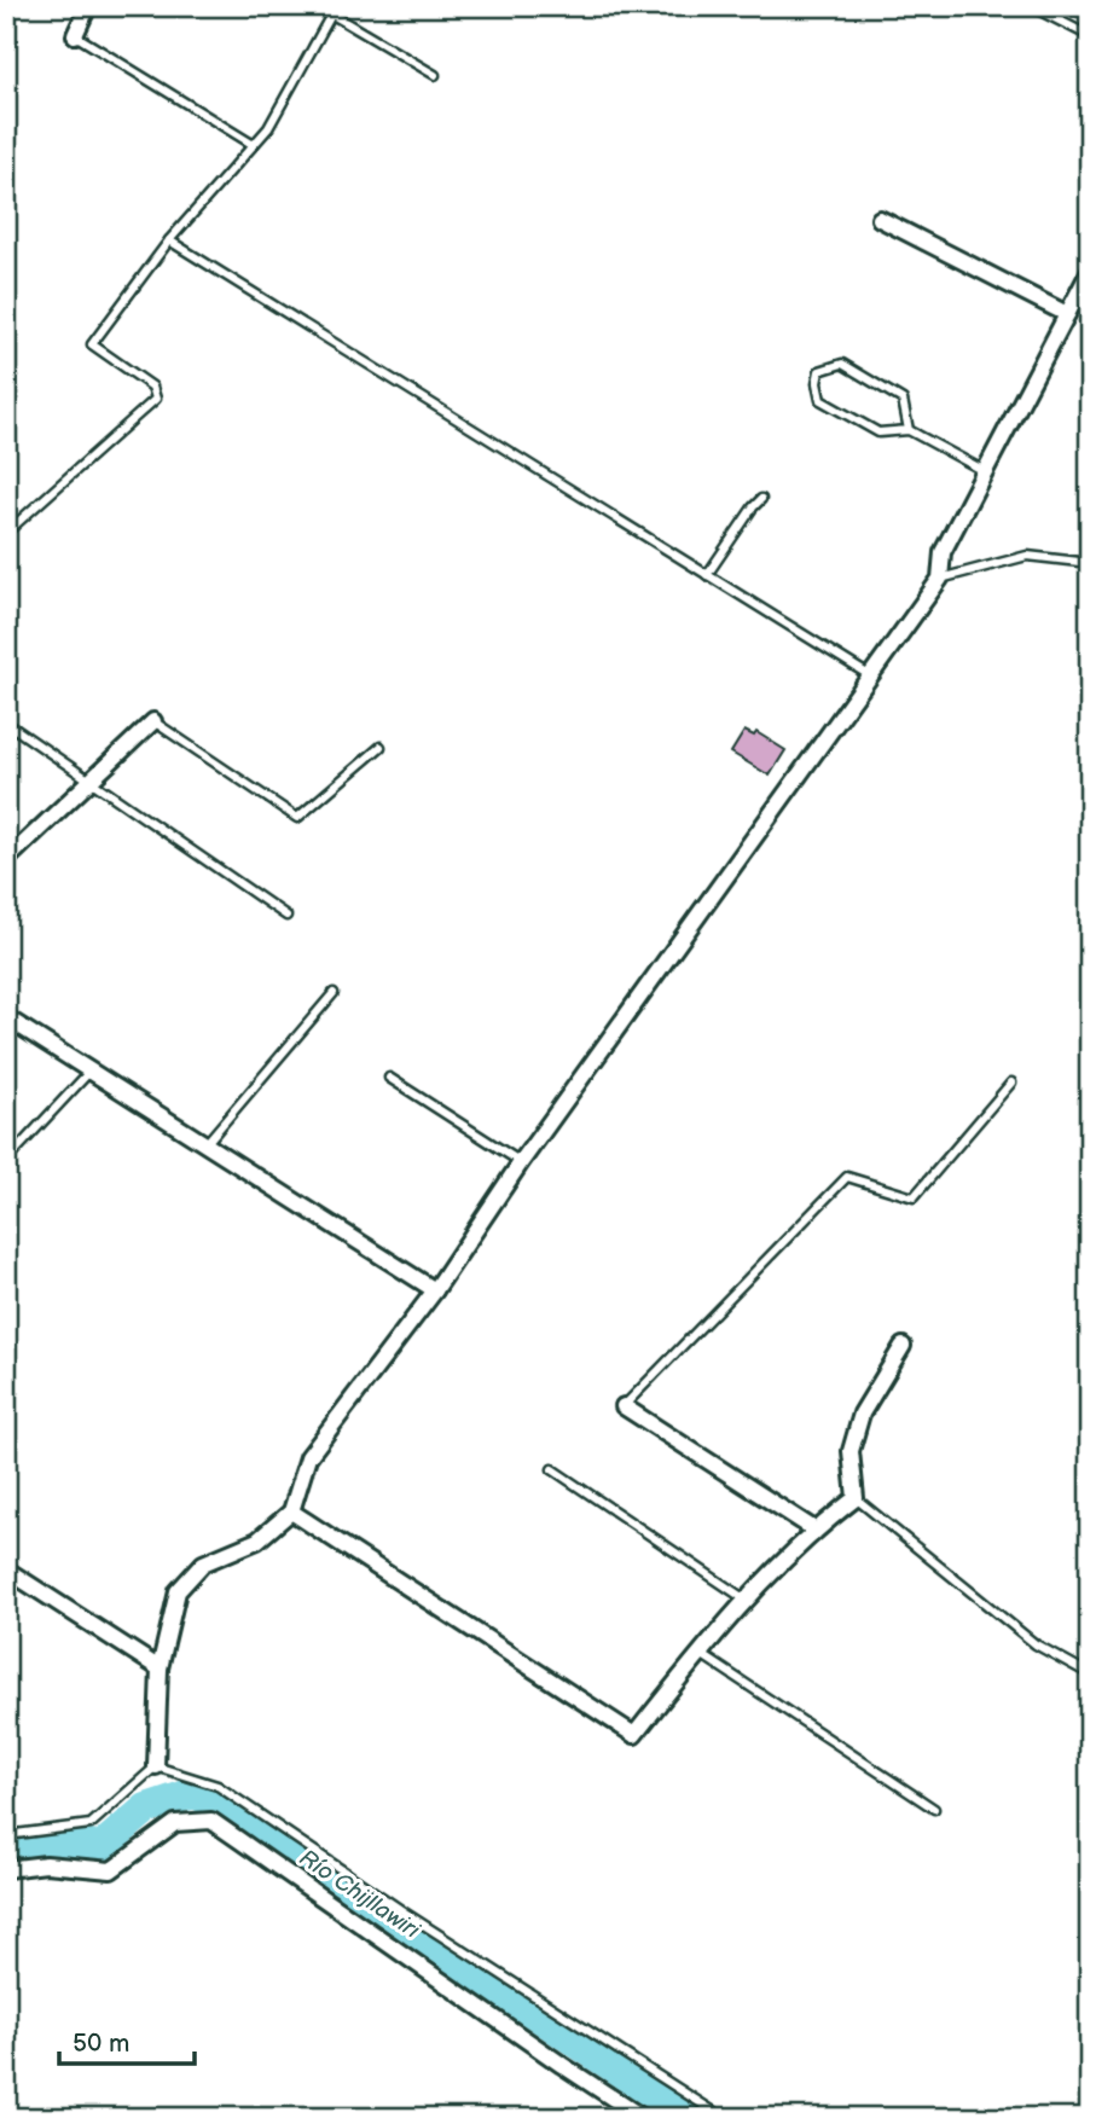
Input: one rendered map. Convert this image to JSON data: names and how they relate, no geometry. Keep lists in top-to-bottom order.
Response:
{
  "water": ["Río Chijllawiri"],
  "scale_bar": "50 m"
}
